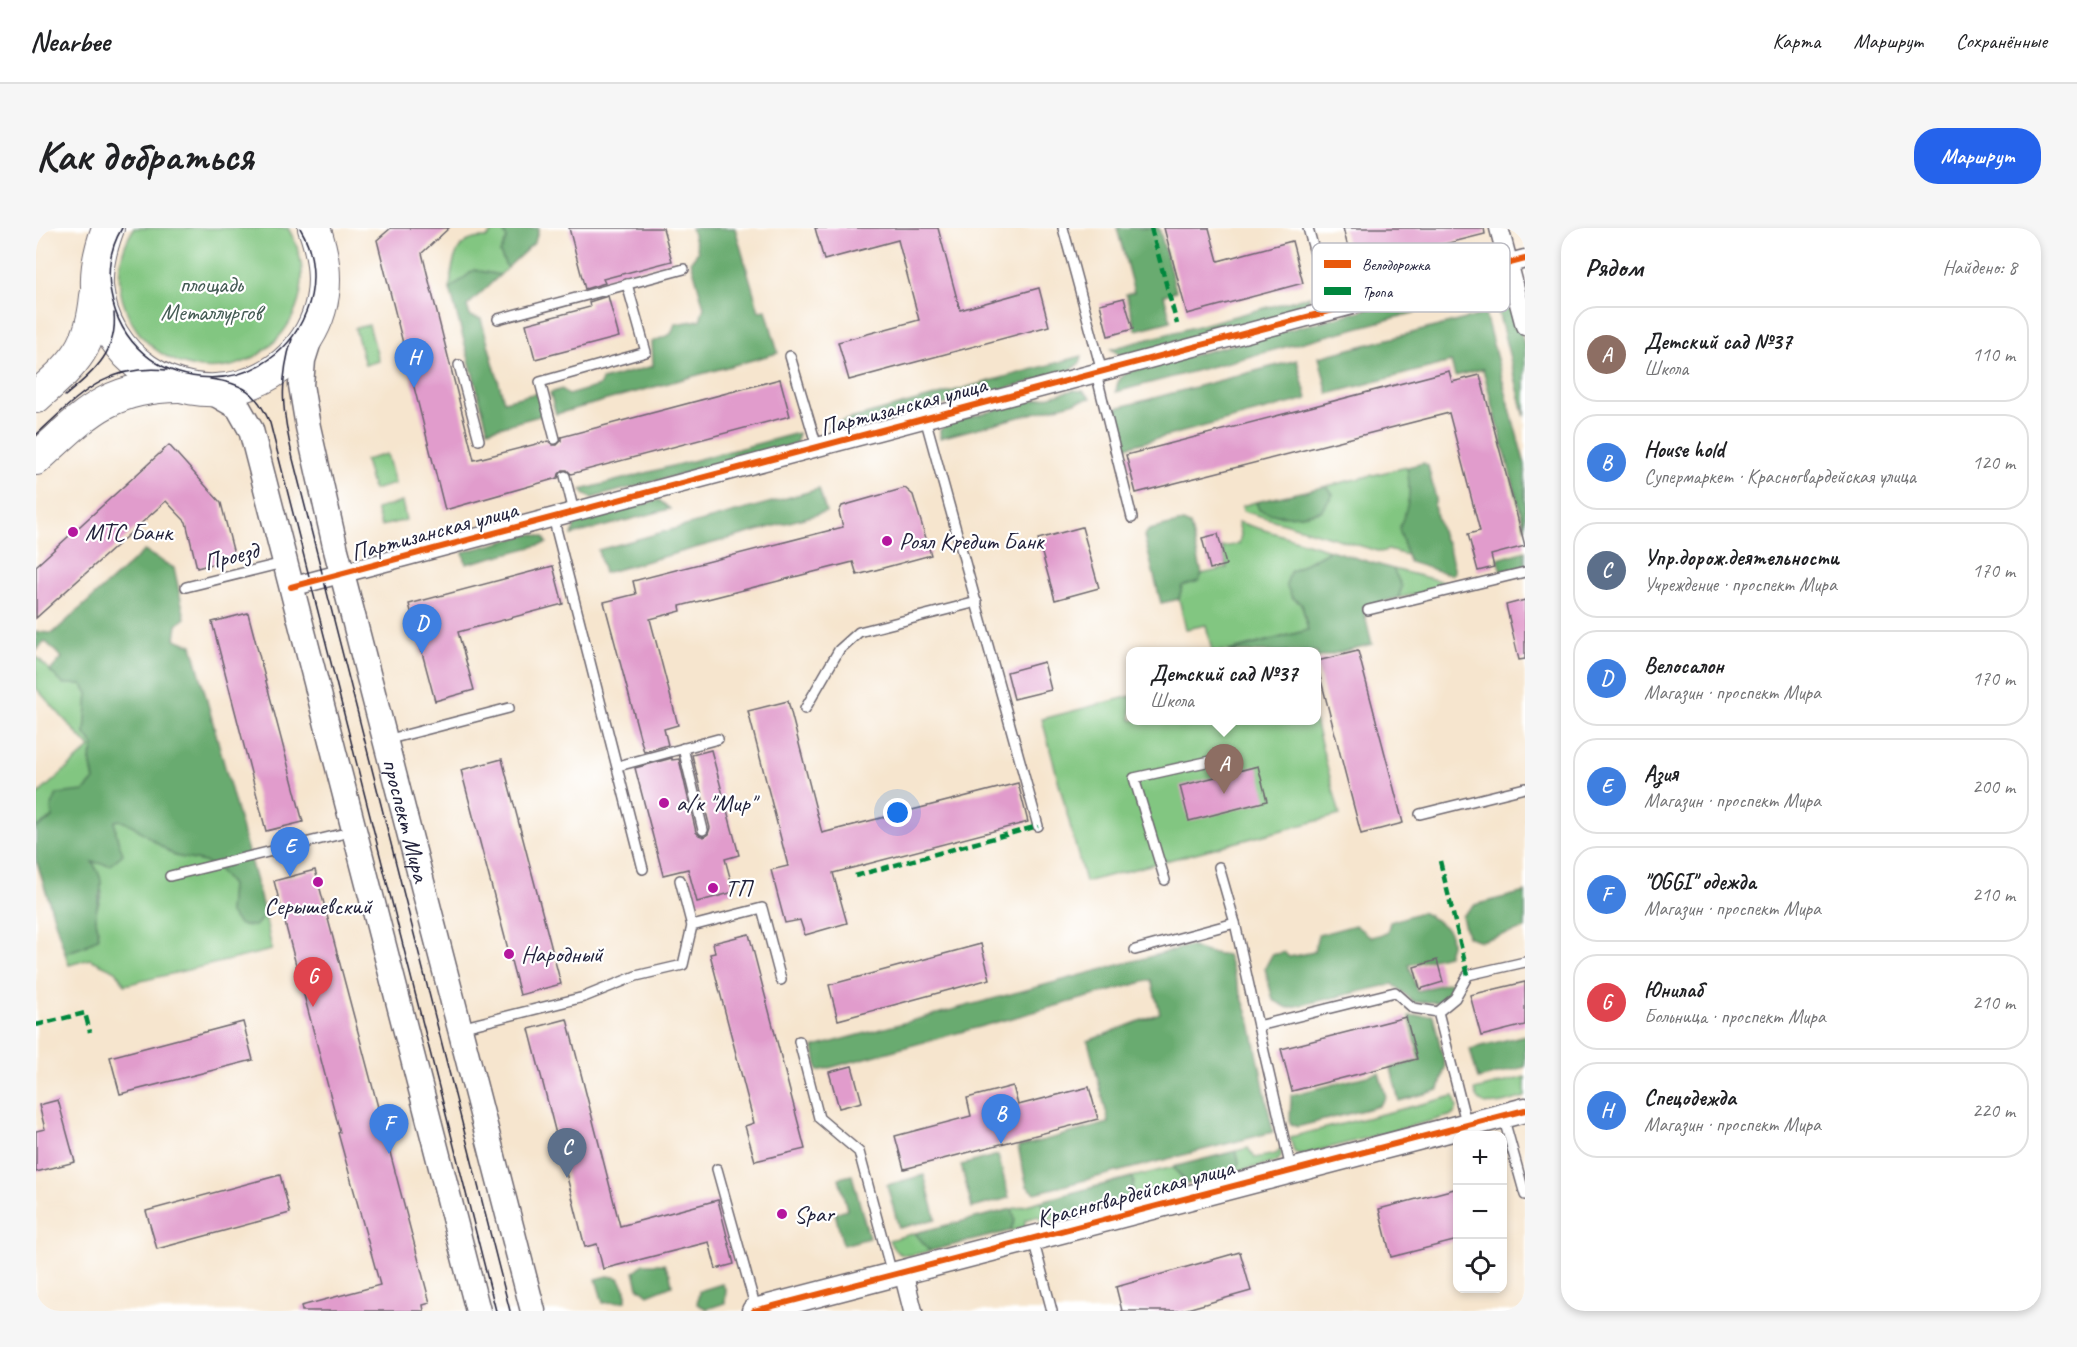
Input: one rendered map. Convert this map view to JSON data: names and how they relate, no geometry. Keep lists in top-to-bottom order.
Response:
{
  "streets": {
    "main road": ["проспект Мира", "Красногвардейская улица"],
    "street": ["Партизанская улица"],
    "lane": ["Проезд"]
  },
  "crossings": [
    ["Партизанская улица", "проспект Мира"]
  ],
  "parks": ["площадь Металлургов"],
  "places": [
    "МТС Банк",
    "Роял Кредит Банк",
    "а/к \"Мир\"",
    "Серышевский",
    "ТП",
    "Народный",
    "Spar"
  ],
  "legend": ["Велодорожка", "Тропа"],
  "page": {
    "header": "Nearbee",
    "nav": ["Карта", "Маршрут", "Сохранённые"],
    "buttons": "Маршрут",
    "title": "Как добраться",
    "heading": ["Рядом", "Найдено: 8"],
    "list": [
      {
        "mark": "A",
        "name": "Детский сад №37",
        "note": "Школа",
        "value": "110 m"
      },
      {
        "mark": "B",
        "name": "House hold",
        "note": "Супермаркет · Красногвардейская улица",
        "value": "120 m"
      },
      {
        "mark": "C",
        "name": "Упр.дорож.деятельности",
        "note": "Учреждение · проспект Мира",
        "value": "170 m"
      },
      {
        "mark": "D",
        "name": "Велосалон",
        "note": "Магазин · проспект Мира",
        "value": "170 m"
      },
      {
        "mark": "E",
        "name": "Азия",
        "note": "Магазин · проспект Мира",
        "value": "200 m"
      },
      {
        "mark": "F",
        "name": "\"OGGI\" одежда",
        "note": "Магазин · проспект Мира",
        "value": "210 m"
      },
      {
        "mark": "G",
        "name": "Юнилаб",
        "note": "Больница · проспект Мира",
        "value": "210 m"
      },
      {
        "mark": "H",
        "name": "Спецодежда",
        "note": "Магазин · проспект Мира",
        "value": "220 m"
      }
    ],
    "pins": [
      "H",
      "D",
      "A",
      "E",
      "G",
      "B",
      "F",
      "C"
    ],
    "popup": ["Детский сад №37", "Школа"],
    "map_buttons": ["+", "−"]
  }
}
